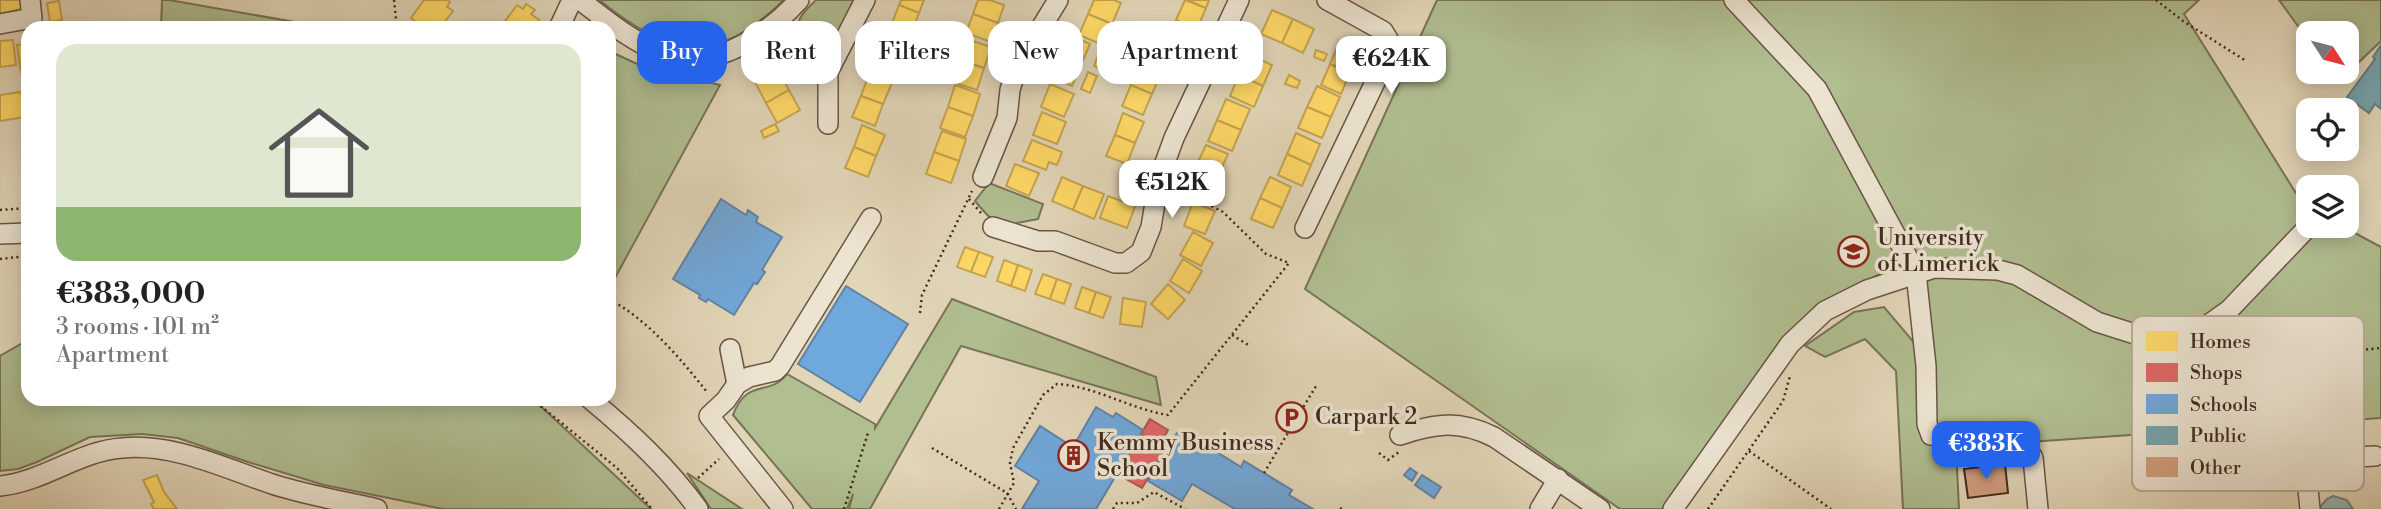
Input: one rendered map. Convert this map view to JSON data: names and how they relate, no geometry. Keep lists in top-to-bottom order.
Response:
{
  "places": {
    "school or university": ["University of Limerick"],
    "parking": ["Carpark 2"],
    "building": ["Kemmy Business School"]
  },
  "legend": [
    "Homes",
    "Shops",
    "Schools",
    "Public",
    "Other"
  ],
  "north": "bottom right",
  "page": {
    "chip": [
      "Buy",
      "Rent",
      "Filters",
      "New",
      "Apartment"
    ],
    "list": [
      {
        "name": "€383,000",
        "note": "3 rooms · 101 m² · Apartment"
      }
    ],
    "price": ["€624K", "€512K", "€383K"]
  }
}
